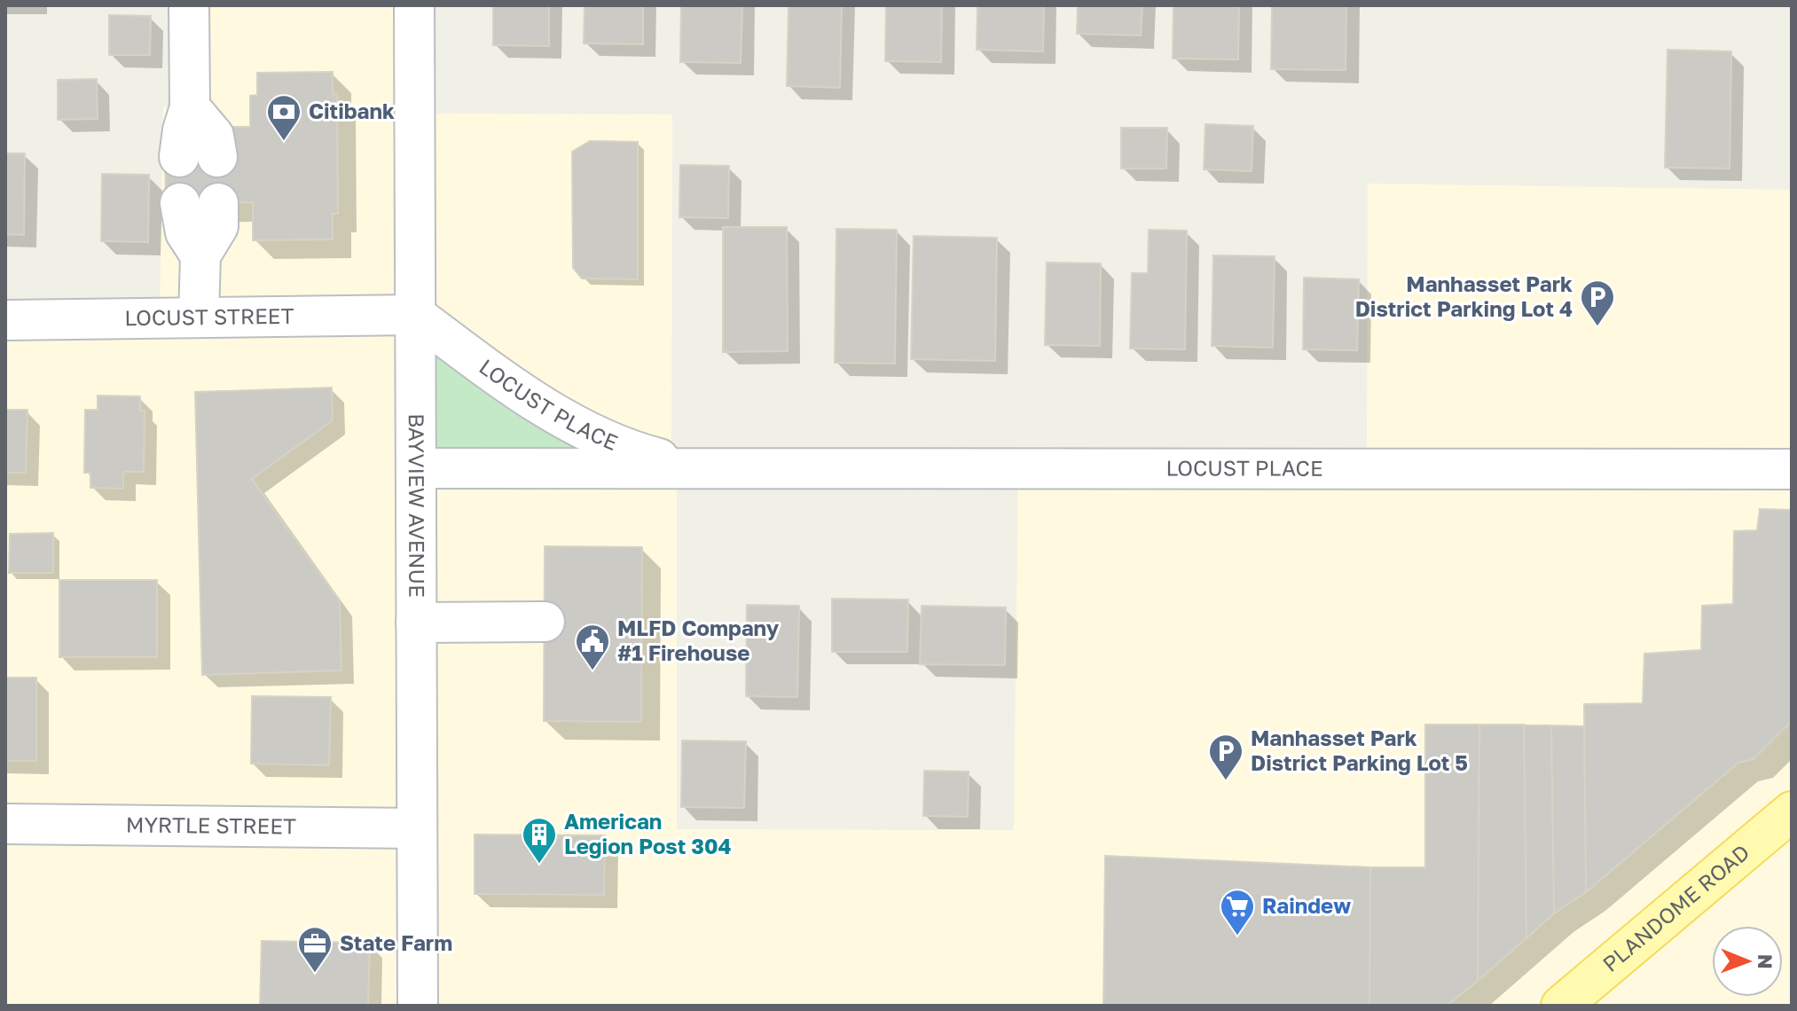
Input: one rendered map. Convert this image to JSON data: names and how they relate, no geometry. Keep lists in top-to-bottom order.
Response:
{
  "streets": {
    "main road": ["PLANDOME ROAD"],
    "street": [
      "LOCUST STREET",
      "LOCUST PLACE",
      "BAYVIEW AVENUE",
      "MYRTLE STREET"
    ]
  },
  "crossings": [
    ["LOCUST STREET", "LOCUST PLACE"],
    ["LOCUST STREET", "BAYVIEW AVENUE"],
    ["LOCUST PLACE", "BAYVIEW AVENUE"],
    ["BAYVIEW AVENUE", "MYRTLE STREET"]
  ],
  "places": {
    "bank": ["Citibank"],
    "parking": ["Manhasset Park District Parking Lot 4", "Manhasset Park District Parking Lot 5"],
    "public building": ["MLFD Company #1 Firehouse"],
    "building": ["American Legion Post 304"],
    "supermarket": ["Raindew"],
    "office": ["State Farm"]
  },
  "north": "right"
}
